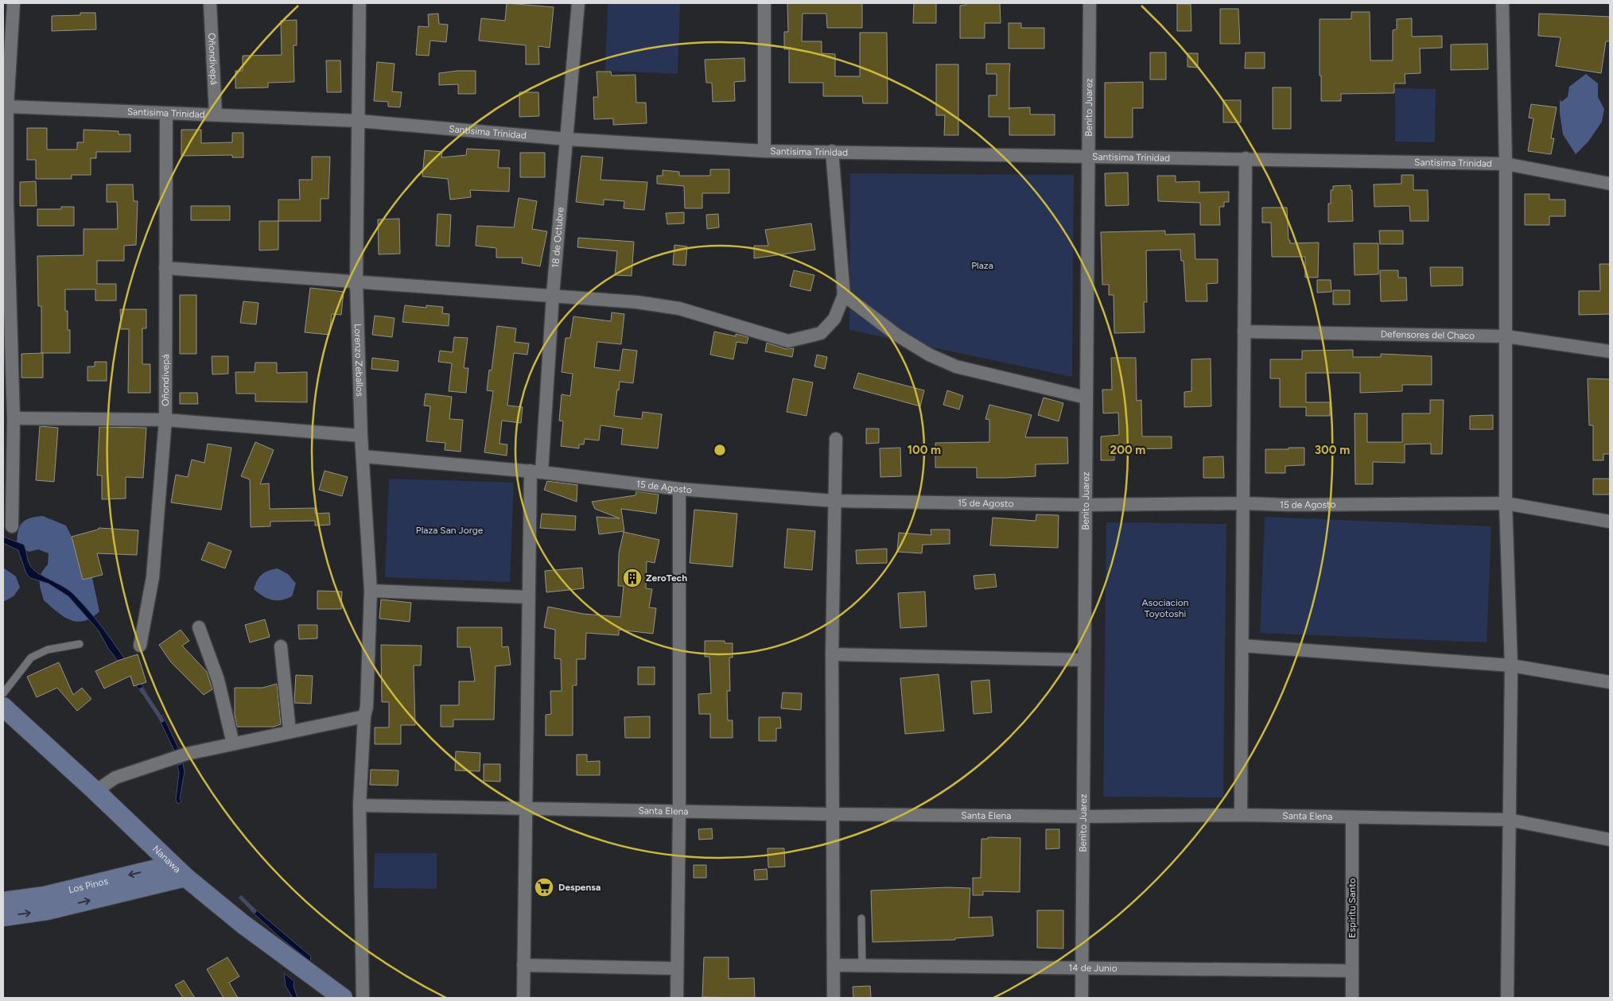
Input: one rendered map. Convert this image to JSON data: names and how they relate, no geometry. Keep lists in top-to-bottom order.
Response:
{
  "streets": {
    "main road": ["Nanawa", "Los Pinos"],
    "street": [
      "Oñondivepá",
      "Benito Juarez",
      "Santisima Trinidad",
      "18 de Octubre",
      "Defensores del Chaco",
      "Lorenzo Zeballos",
      "15 de Agosto",
      "Santa Elena",
      "Espiritu Santo",
      "14 de Junio"
    ]
  },
  "crossings": [
    ["Oñondivepá", "Santisima Trinidad"],
    ["Benito Juarez", "Santisima Trinidad"],
    ["Benito Juarez", "15 de Agosto"],
    ["Benito Juarez", "Santa Elena"],
    ["Benito Juarez", "14 de Junio"],
    ["Santisima Trinidad", "18 de Octubre"],
    ["Santisima Trinidad", "Lorenzo Zeballos"],
    ["18 de Octubre", "15 de Agosto"],
    ["18 de Octubre", "Santa Elena"],
    ["Lorenzo Zeballos", "15 de Agosto"],
    ["Lorenzo Zeballos", "Santa Elena"],
    ["Santa Elena", "Espiritu Santo"],
    ["Nanawa", "Los Pinos"],
    ["Espiritu Santo", "14 de Junio"]
  ],
  "parks": ["Plaza", "Plaza San Jorge", "Asociacion Toyotoshi"],
  "places": {
    "building": ["ZeroTech"],
    "supermarket": ["Despensa"]
  },
  "rings": ["100 m", "200 m", "300 m"]
}
